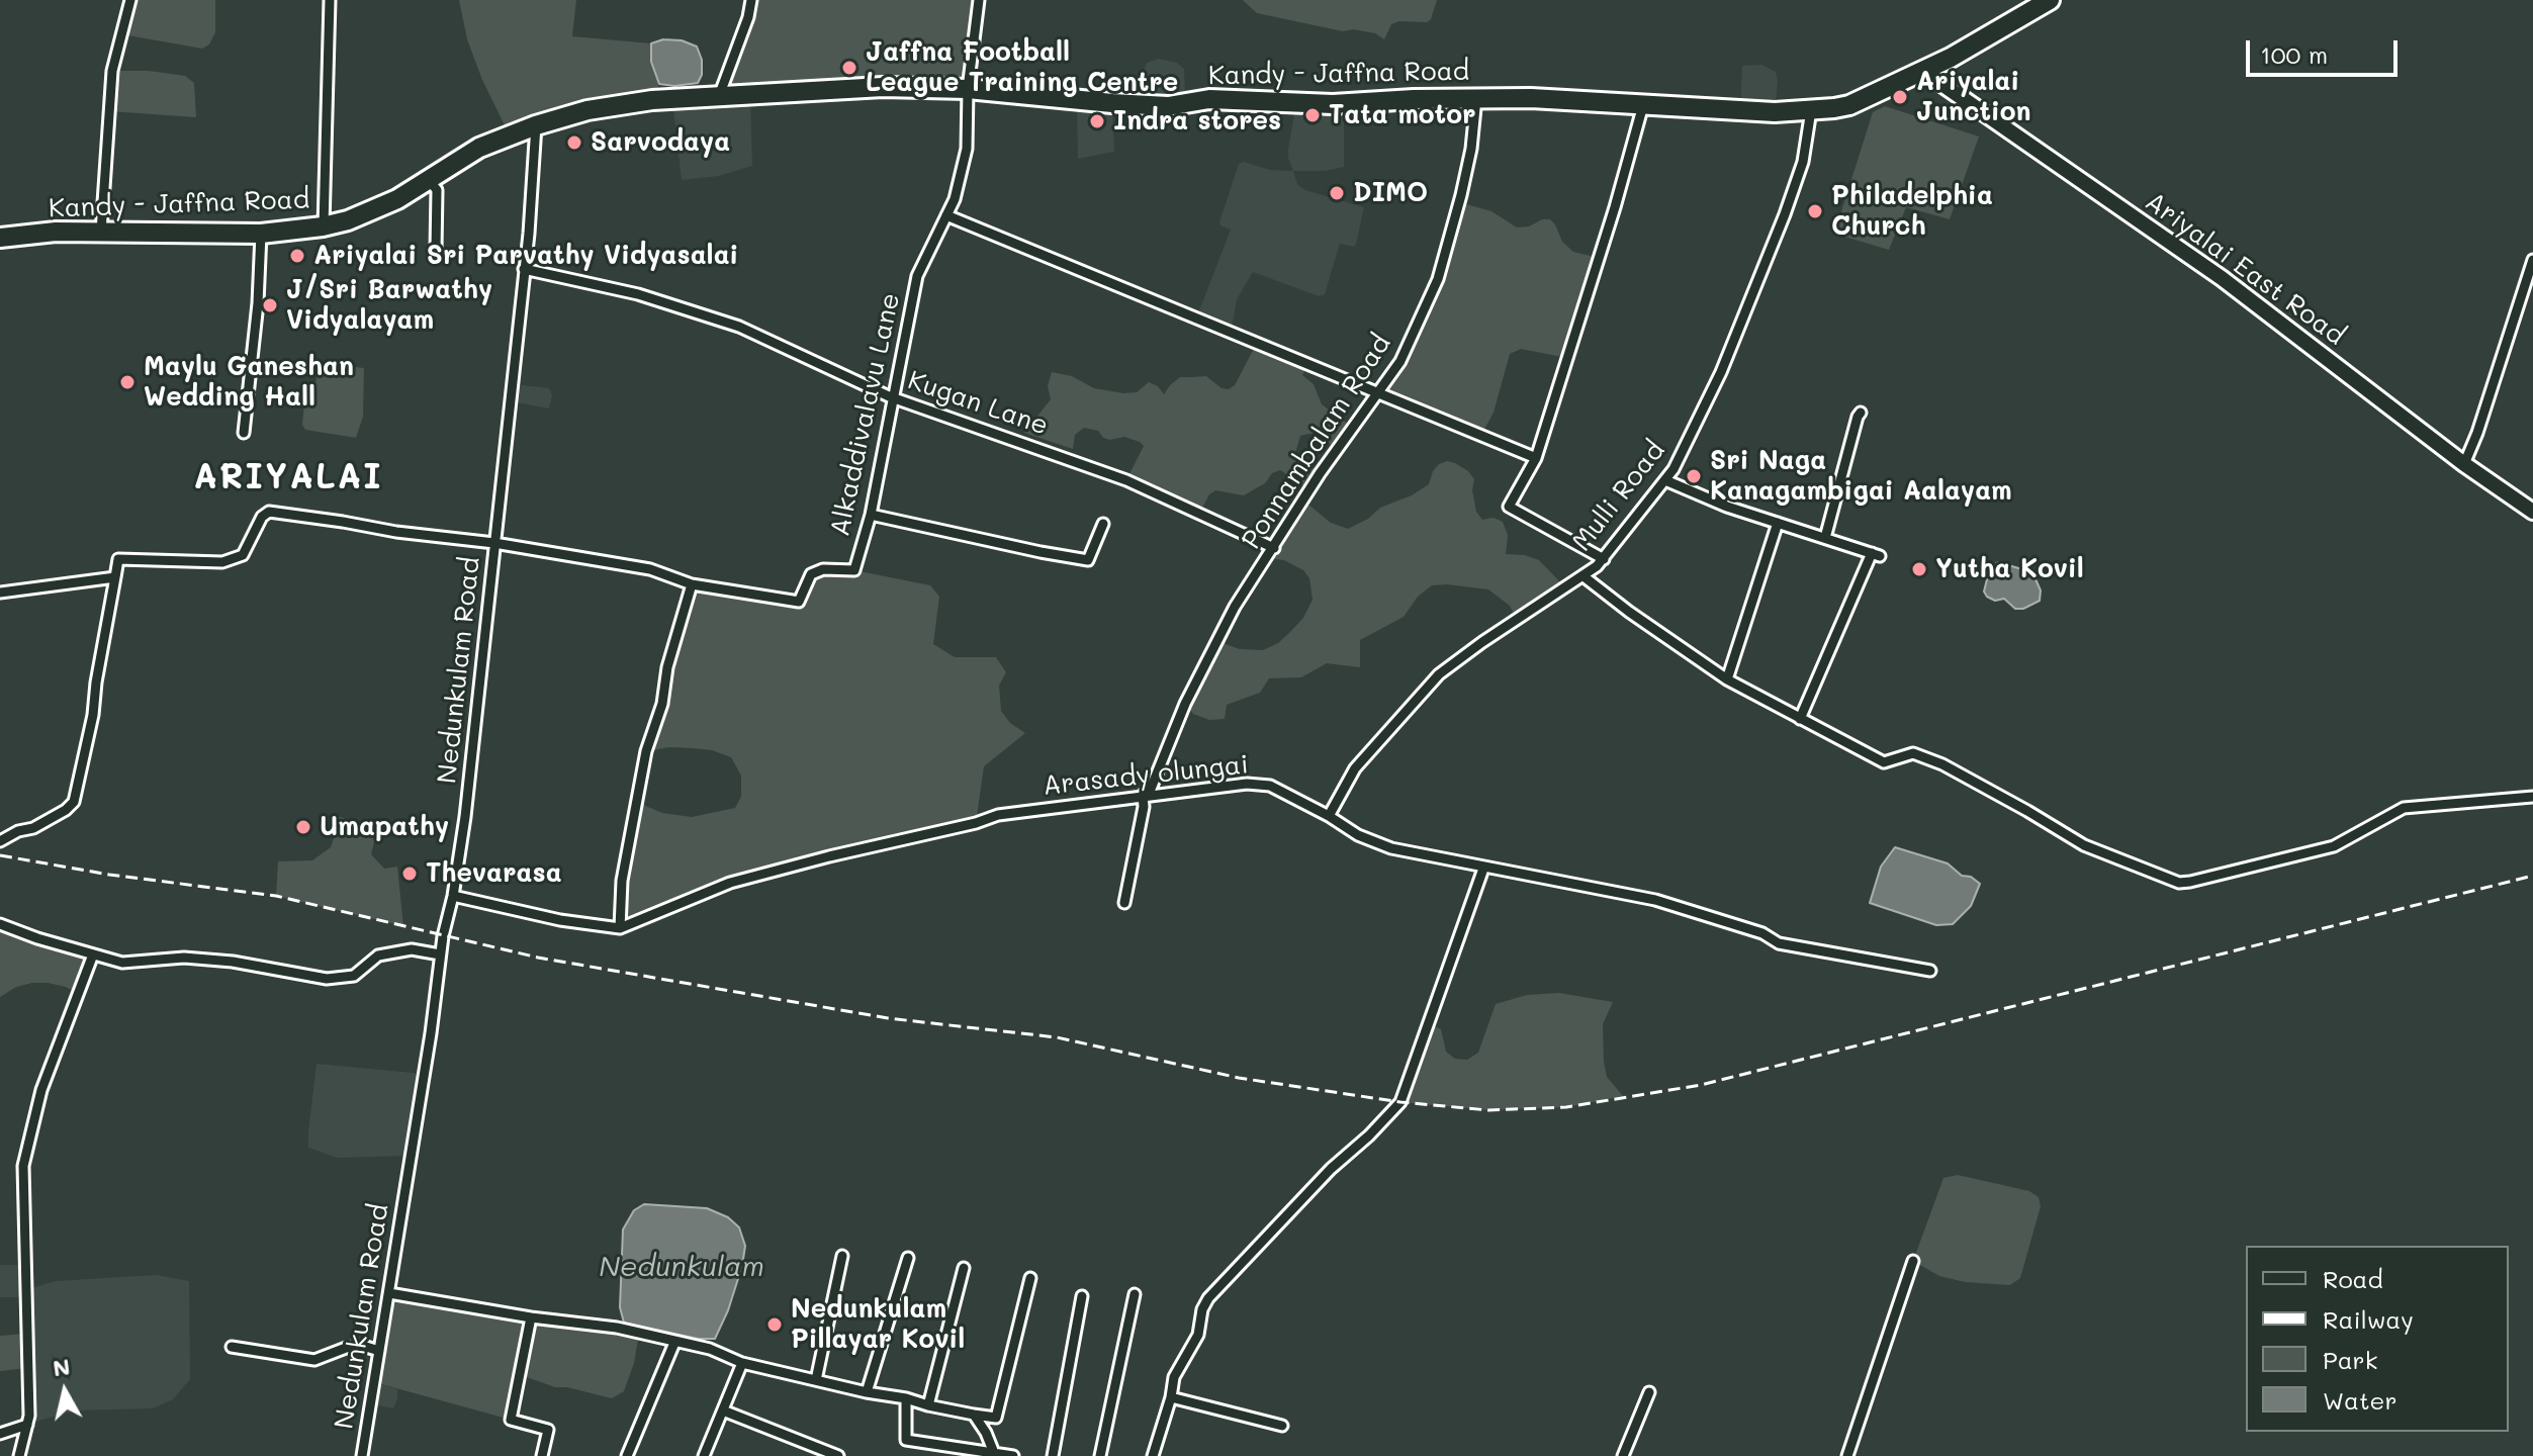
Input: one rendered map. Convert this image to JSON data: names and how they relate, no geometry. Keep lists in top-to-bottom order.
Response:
{
  "streets": {
    "highway": ["Kandy - Jaffna Road"],
    "street": [
      "Ariyalai East Road",
      "Kugan Lane",
      "Alkaddivalavu Lane",
      "Ponnambalam Road",
      "Mulli Road",
      "Nedunkulam Road",
      "Arasady olungai"
    ]
  },
  "crossings": [
    ["Kandy - Jaffna Road", "Ariyalai East Road"],
    ["Kandy - Jaffna Road", "Alkaddivalavu Lane"],
    ["Kandy - Jaffna Road", "Ponnambalam Road"],
    ["Kandy - Jaffna Road", "Mulli Road"],
    ["Kandy - Jaffna Road", "Nedunkulam Road"],
    ["Kugan Lane", "Alkaddivalavu Lane"],
    ["Kugan Lane", "Ponnambalam Road"],
    ["Kugan Lane", "Nedunkulam Road"],
    ["Alkaddivalavu Lane", "Nedunkulam Road"],
    ["Ponnambalam Road", "Arasady olungai"],
    ["Mulli Road", "Arasady olungai"]
  ],
  "districts": ["ARIYALAI"],
  "water": ["Nedunkulam"],
  "places": [
    "Jaffna Football League Training Centre",
    "Ariyalai Junction",
    "Tata motor",
    "Indra stores",
    "Sarvodaya",
    "DIMO",
    "Philadelphia Church",
    "Ariyalai Sri Parvathy Vidyasalai",
    "J/Sri Barwathy Vidyalayam",
    "Maylu Ganeshan Wedding Hall",
    "Sri Naga Kanagambigai Aalayam",
    "Yutha Kovil",
    "Umapathy",
    "Thevarasa",
    "Nedunkulam Pillayar Kovil"
  ],
  "legend": [
    "Road",
    "Railway",
    "Park",
    "Water"
  ],
  "scale_bar": "100 m",
  "north": "top"
}
